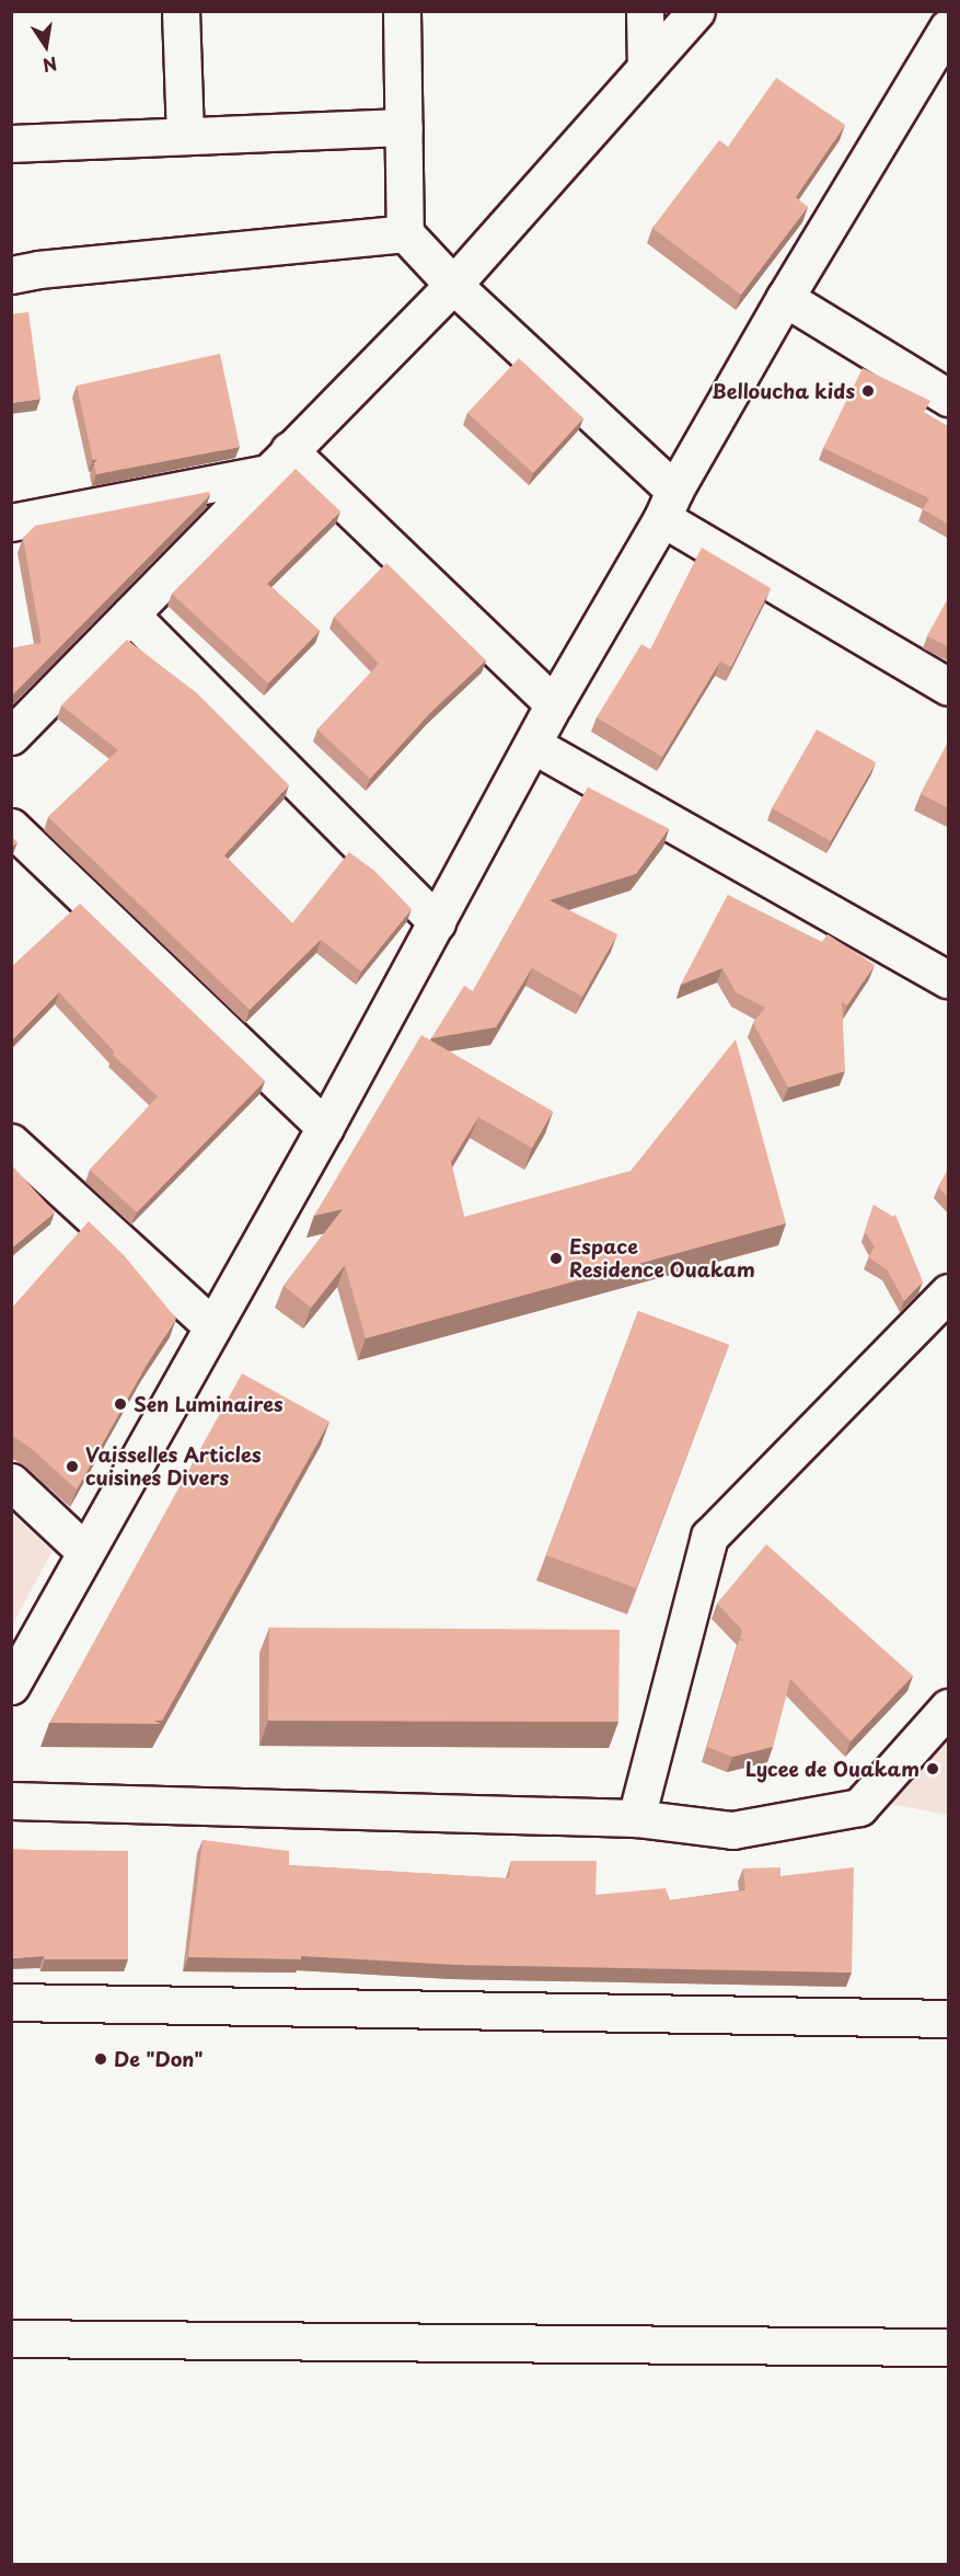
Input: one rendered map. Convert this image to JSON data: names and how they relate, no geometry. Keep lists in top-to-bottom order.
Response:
{
  "places": [
    "Belloucha kids",
    "Espace Residence Ouakam",
    "Sen Luminaires",
    "Vaisselles Articles cuisines Divers",
    "Lycee de Ouakam",
    "De \"Don\""
  ],
  "north": "bottom"
}
